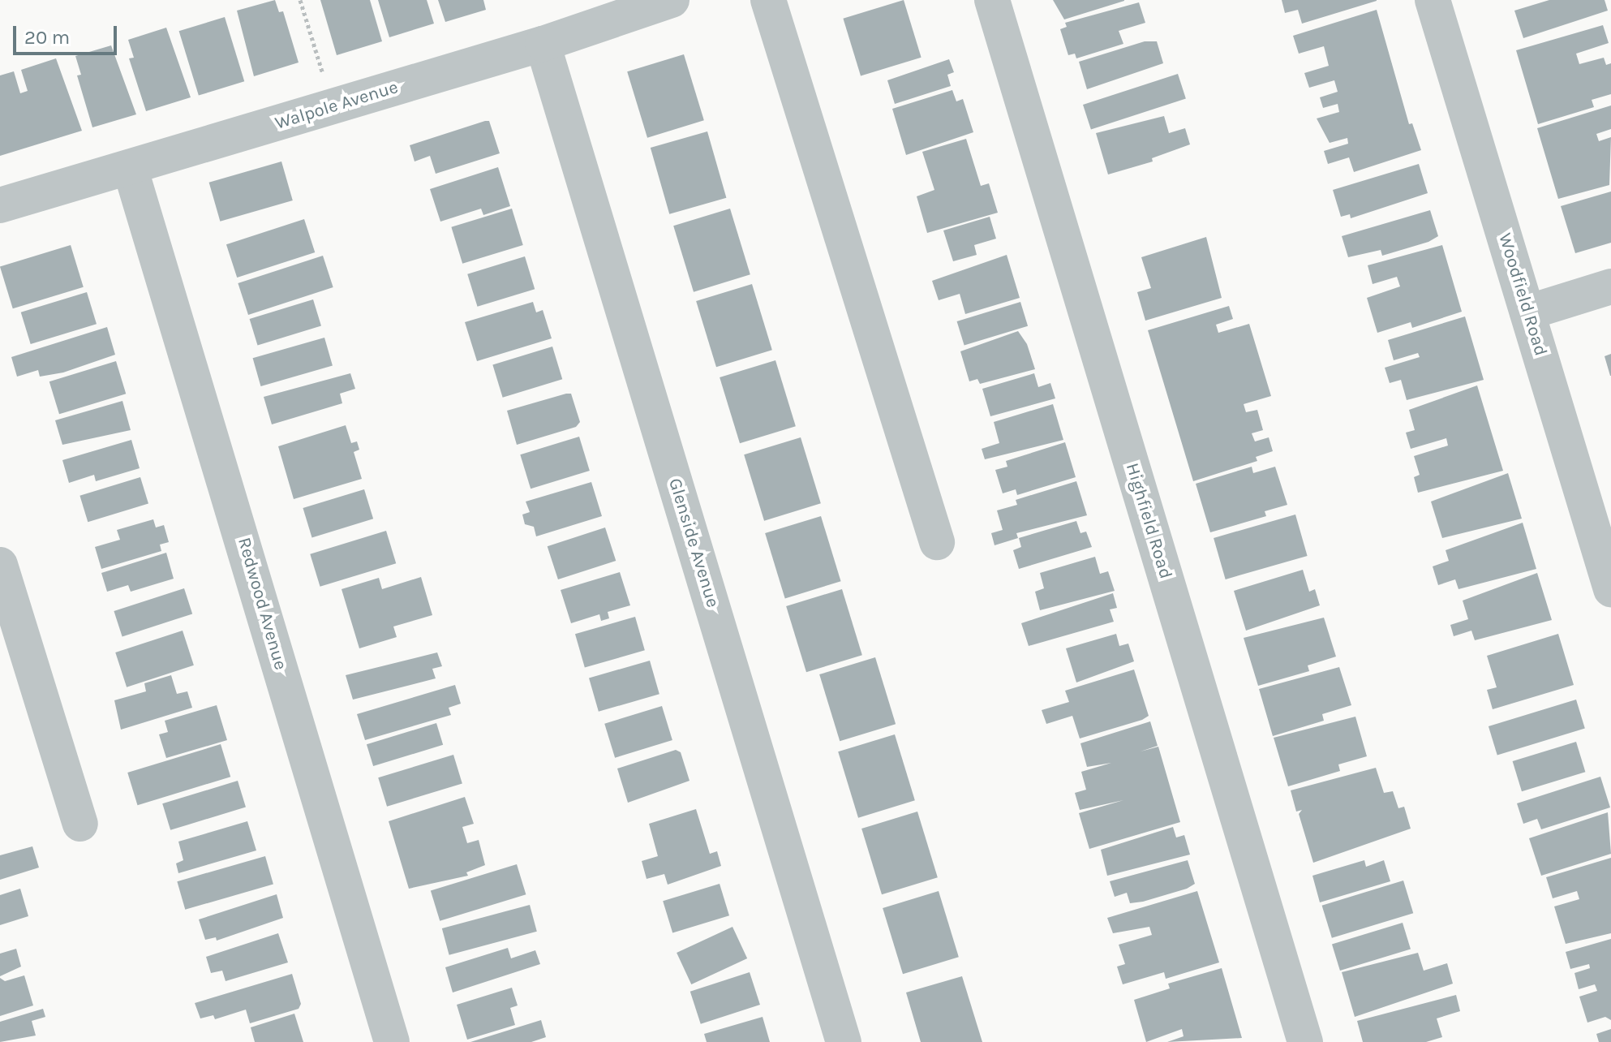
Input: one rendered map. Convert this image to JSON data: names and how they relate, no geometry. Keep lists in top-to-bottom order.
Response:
{
  "streets": {
    "street": [
      "Walpole Avenue",
      "Woodfield Road",
      "Highfield Road",
      "Glenside Avenue",
      "Redwood Avenue"
    ]
  },
  "crossings": [
    ["Walpole Avenue", "Glenside Avenue"],
    ["Walpole Avenue", "Redwood Avenue"]
  ],
  "scale_bar": "20 m"
}
